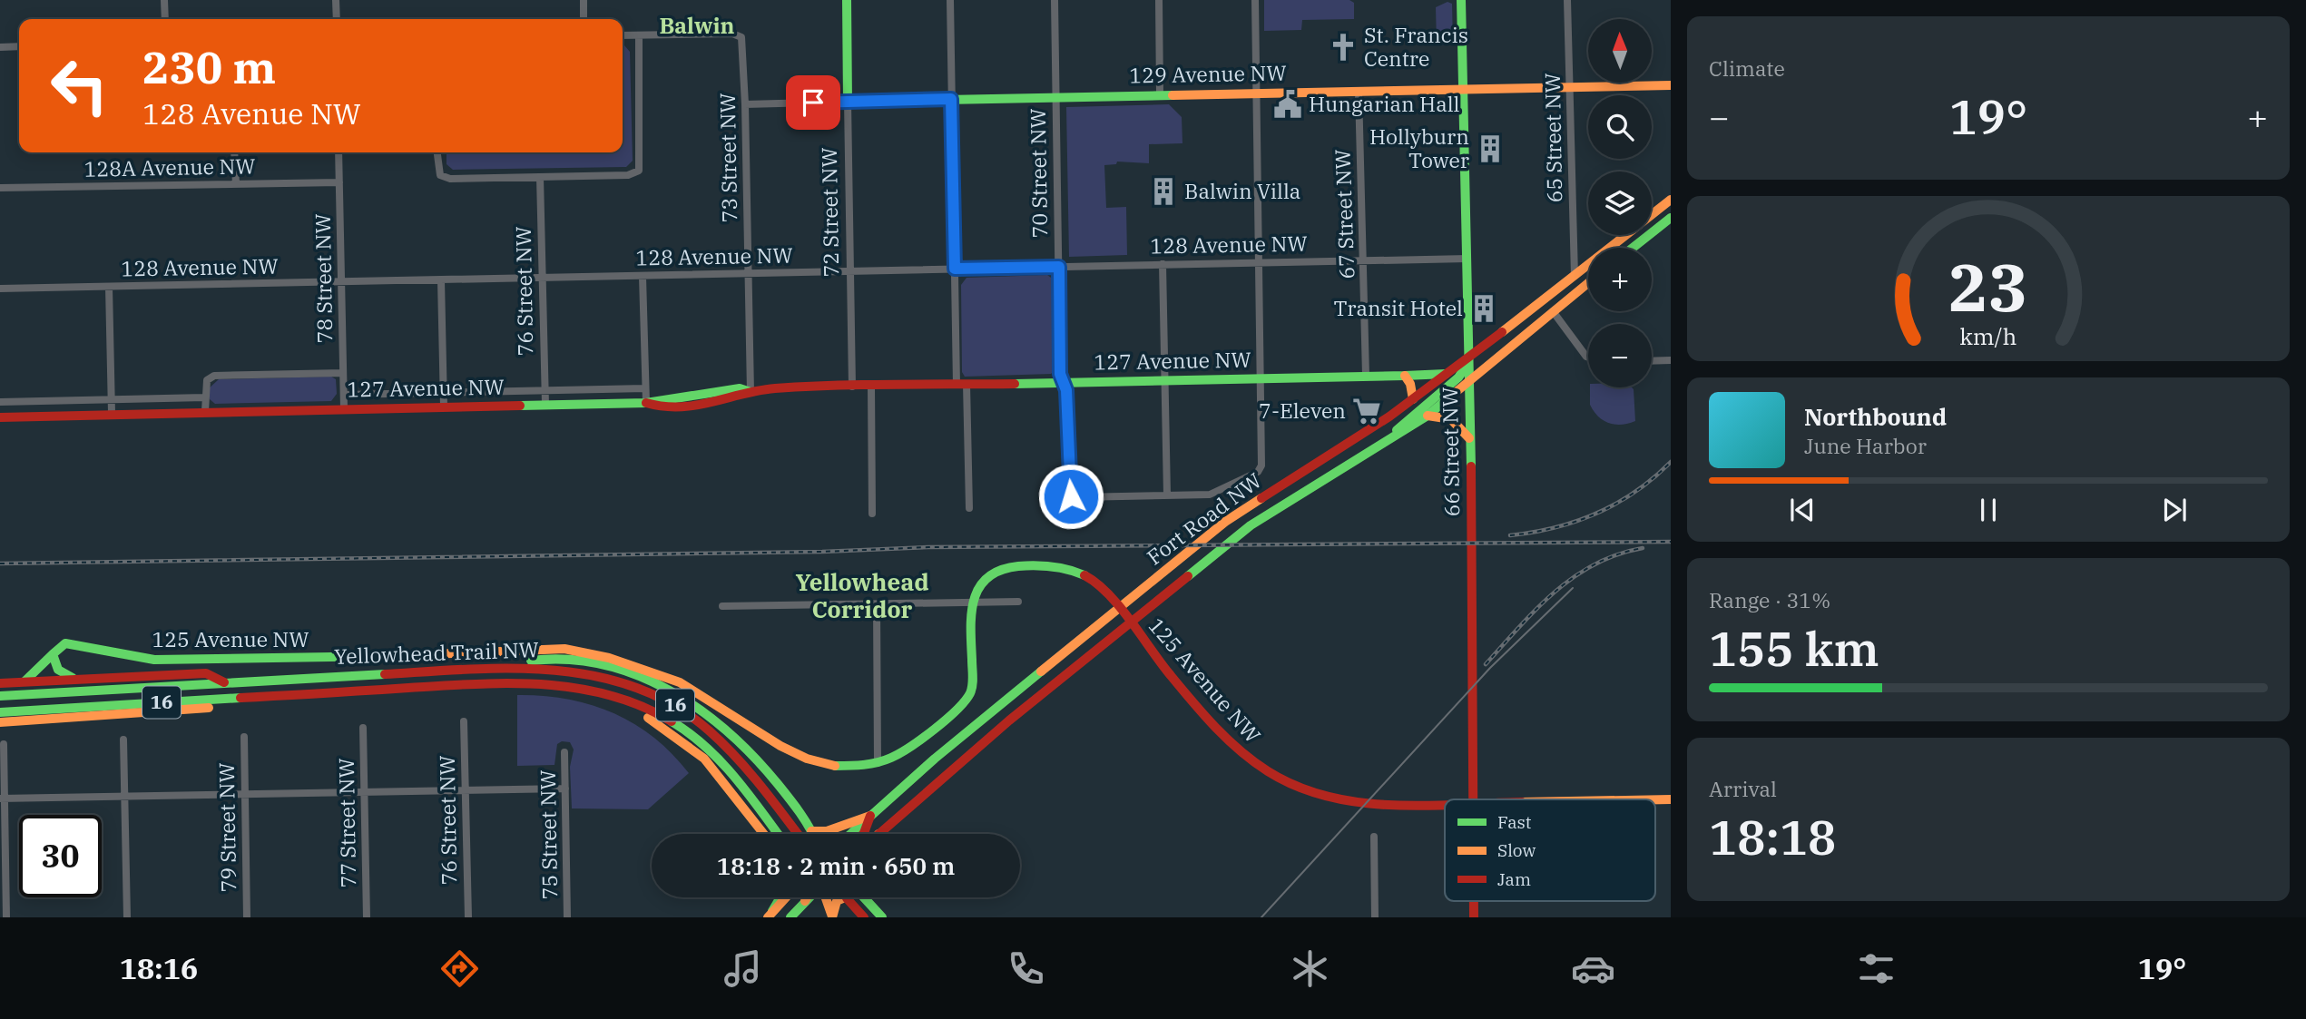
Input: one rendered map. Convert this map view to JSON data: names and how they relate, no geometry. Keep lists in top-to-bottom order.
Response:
{
  "streets": {
    "main road": [
      "129 Avenue NW",
      "72 Street NW",
      "127 Avenue NW",
      "66 Street NW",
      "Fort Road NW",
      "125 Avenue NW",
      "Yellowhead Trail NW",
      "16"
    ],
    "street": [
      "65 Street NW",
      "73 Street NW",
      "128A Avenue NW",
      "70 Street NW",
      "67 Street NW",
      "128 Avenue NW",
      "78 Street NW",
      "76 Street NW",
      "77 Street NW",
      "79 Street NW",
      "75 Street NW"
    ]
  },
  "crossings": [
    ["129 Avenue NW", "65 Street NW"],
    ["129 Avenue NW", "73 Street NW"],
    ["129 Avenue NW", "70 Street NW"],
    ["129 Avenue NW", "72 Street NW"],
    ["129 Avenue NW", "67 Street NW"],
    ["129 Avenue NW", "66 Street NW"],
    ["65 Street NW", "Fort Road NW"],
    ["73 Street NW", "128 Avenue NW"],
    ["73 Street NW", "127 Avenue NW"],
    ["128A Avenue NW", "78 Street NW"],
    ["70 Street NW", "128 Avenue NW"],
    ["70 Street NW", "127 Avenue NW"],
    ["72 Street NW", "128 Avenue NW"],
    ["72 Street NW", "127 Avenue NW"],
    ["67 Street NW", "128 Avenue NW"],
    ["67 Street NW", "127 Avenue NW"],
    ["128 Avenue NW", "78 Street NW"],
    ["128 Avenue NW", "76 Street NW"],
    ["128 Avenue NW", "66 Street NW"],
    ["78 Street NW", "127 Avenue NW"],
    ["76 Street NW", "127 Avenue NW"],
    ["127 Avenue NW", "Fort Road NW"],
    ["66 Street NW", "Fort Road NW"],
    ["Fort Road NW", "125 Avenue NW"]
  ],
  "districts": ["Balwin", "Yellowhead Corridor"],
  "places": {
    "church": ["St. Francis Centre"],
    "public building": ["Hungarian Hall"],
    "building": ["Hollyburn Tower", "Balwin Villa", "Transit Hotel"],
    "supermarket": ["7-Eleven"]
  },
  "legend": ["Fast", "Slow", "Jam"],
  "north": "top",
  "page": {
    "tile": [
      "Climate",
      ["Range · 31%", "155 km"],
      ["Arrival", "18:18"]
    ],
    "map_buttons": ["+", "−"],
    "turn": ["230 m", "128 Avenue NW"],
    "heat": ["−", "19°", "+"],
    "song": ["Northbound", "June Harbor"],
    "limit": "30",
    "trip": "18:18 · 2 min · 650 m",
    "tabs": ["18:16", "19°"],
    "gauge": ["23", "km/h"]
  }
}
